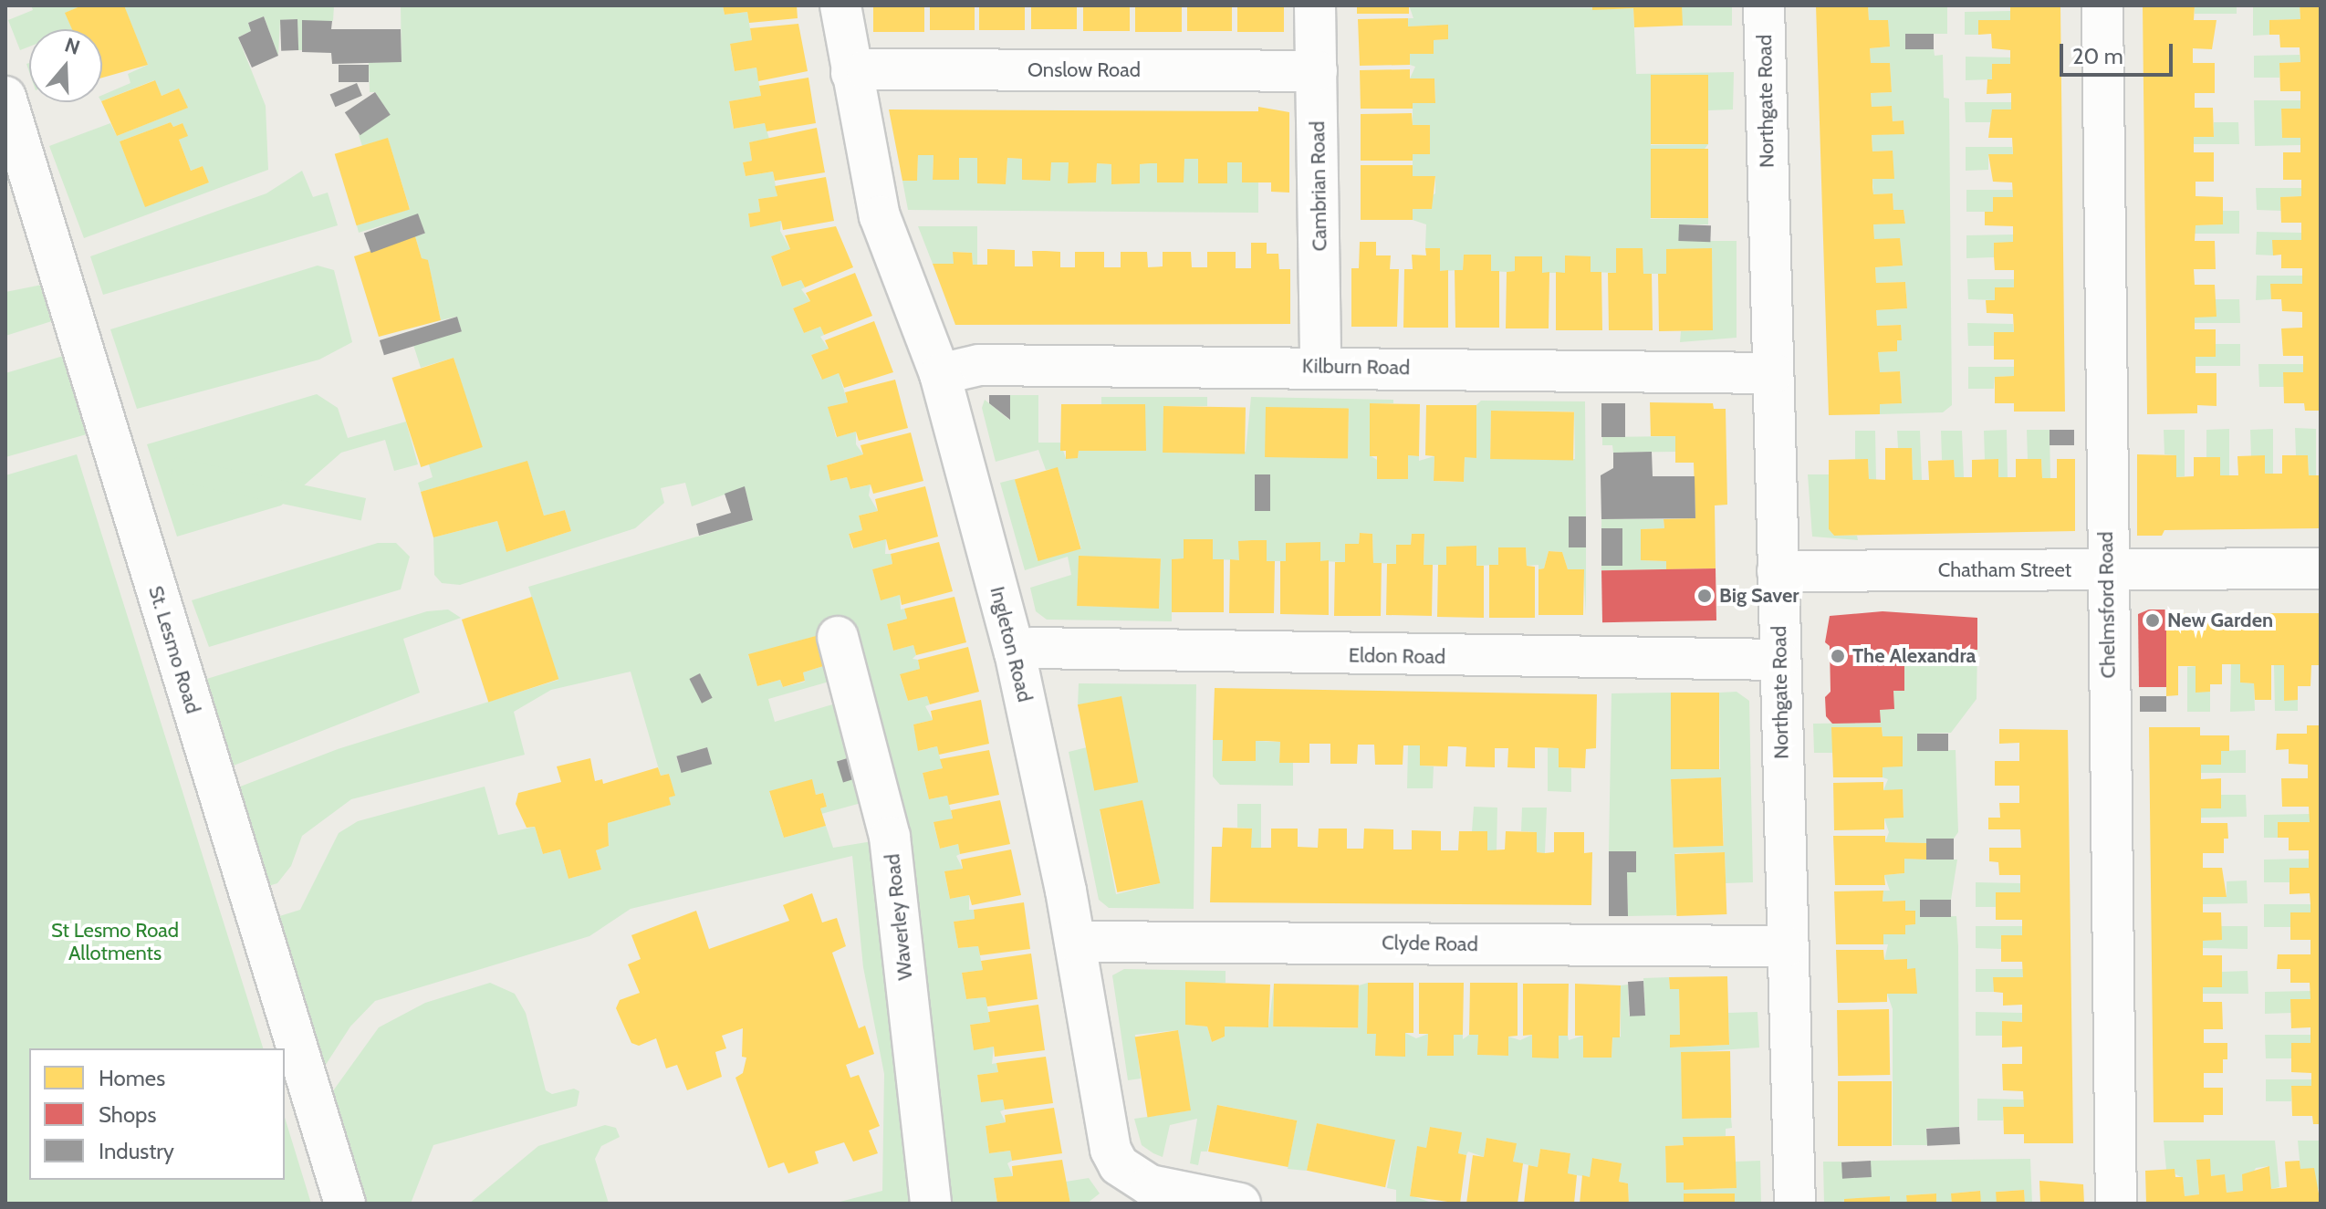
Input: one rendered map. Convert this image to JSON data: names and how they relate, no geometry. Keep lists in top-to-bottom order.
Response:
{
  "streets": {
    "street": [
      "Onslow Road",
      "Northgate Road",
      "Cambrian Road",
      "Kilburn Road",
      "Chatham Street",
      "Chelmsford Road",
      "Ingleton Road",
      "St. Lesmo Road",
      "Eldon Road",
      "Waverley Road",
      "Clyde Road"
    ]
  },
  "crossings": [
    ["Onslow Road", "Cambrian Road"],
    ["Onslow Road", "Ingleton Road"],
    ["Northgate Road", "Kilburn Road"],
    ["Northgate Road", "Chatham Street"],
    ["Northgate Road", "Eldon Road"],
    ["Northgate Road", "Clyde Road"],
    ["Cambrian Road", "Kilburn Road"],
    ["Kilburn Road", "Ingleton Road"],
    ["Chatham Street", "Chelmsford Road"],
    ["Ingleton Road", "Eldon Road"],
    ["Ingleton Road", "Clyde Road"]
  ],
  "parks": ["St Lesmo Road Allotments"],
  "places": ["Big Saver", "New Garden", "The Alexandra"],
  "legend": ["Homes", "Shops", "Industry"],
  "scale_bar": "20 m",
  "north": "top"
}
